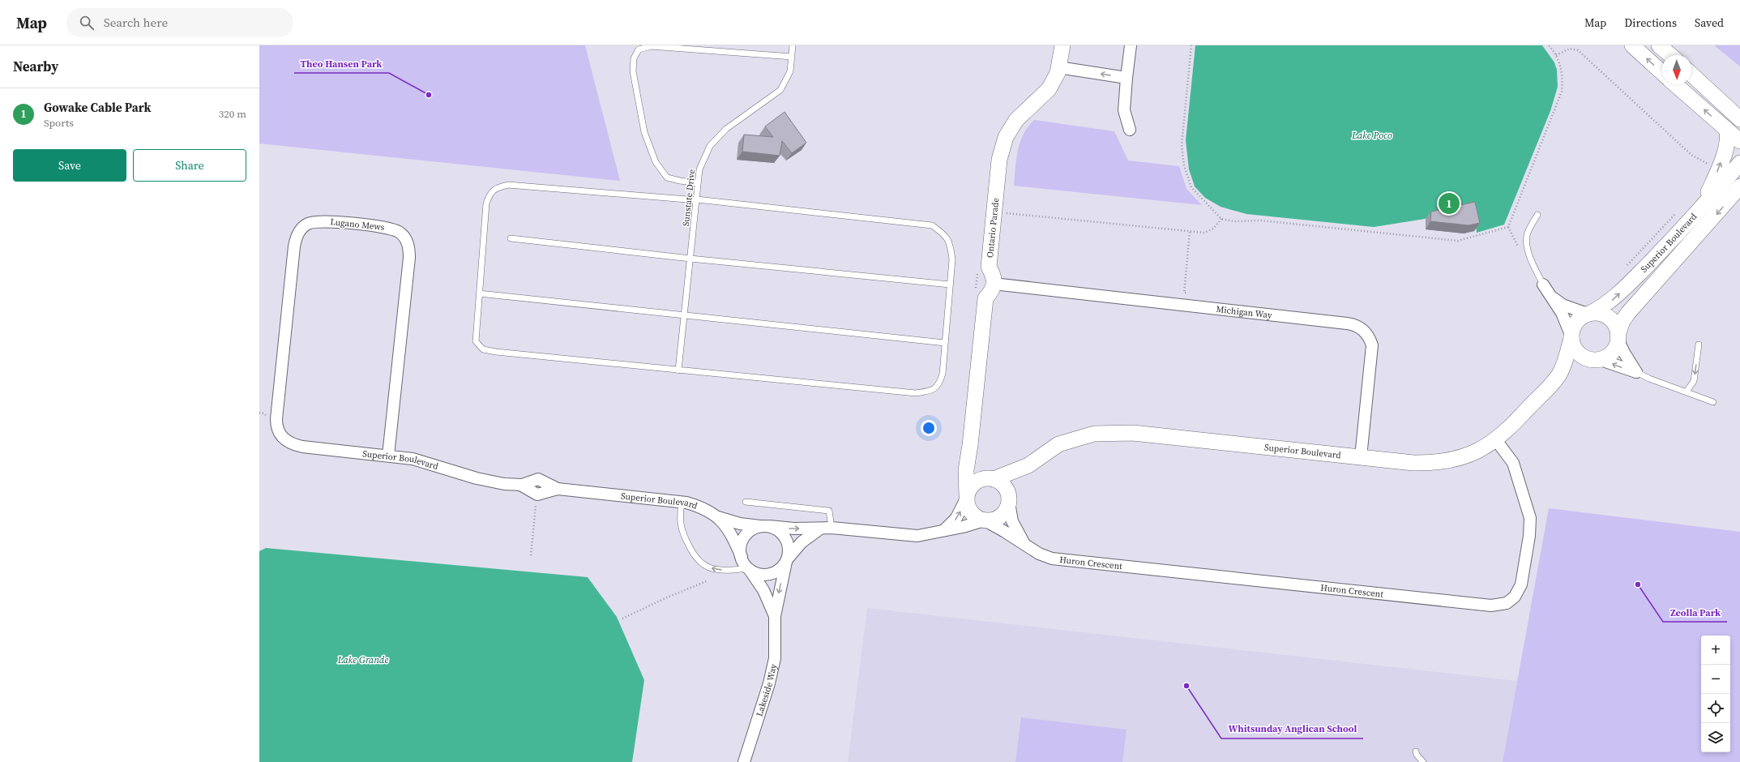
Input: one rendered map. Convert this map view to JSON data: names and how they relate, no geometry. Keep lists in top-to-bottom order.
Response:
{
  "streets": {
    "street": [
      "Lugano Mews",
      "Ontario Parade",
      "Superior Boulevard",
      "Michigan Way",
      "Huron Crescent",
      "Lakeside Way"
    ],
    "lane": ["Sunstate Drive"]
  },
  "crossings": [
    ["Lugano Mews", "Superior Boulevard"],
    ["Ontario Parade", "Michigan Way"],
    ["Superior Boulevard", "Michigan Way"],
    ["Superior Boulevard", "Huron Crescent"],
    ["Superior Boulevard", "Lakeside Way"]
  ],
  "water": ["Lake Poco", "Lake Grande"],
  "places": ["Theo Hansen Park", "Zeolla Park", "Whitsunday Anglican School"],
  "north": "bottom",
  "page": {
    "header": "Map",
    "search": "Search here",
    "nav": ["Map", "Directions", "Saved"],
    "heading": "Nearby",
    "list": [
      {
        "mark": "1",
        "name": "Gowake Cable Park",
        "note": "Sports",
        "value": "320 m"
      }
    ],
    "buttons": ["Save", "Share"],
    "pins": "1",
    "map_buttons": ["+", "−"]
  }
}
